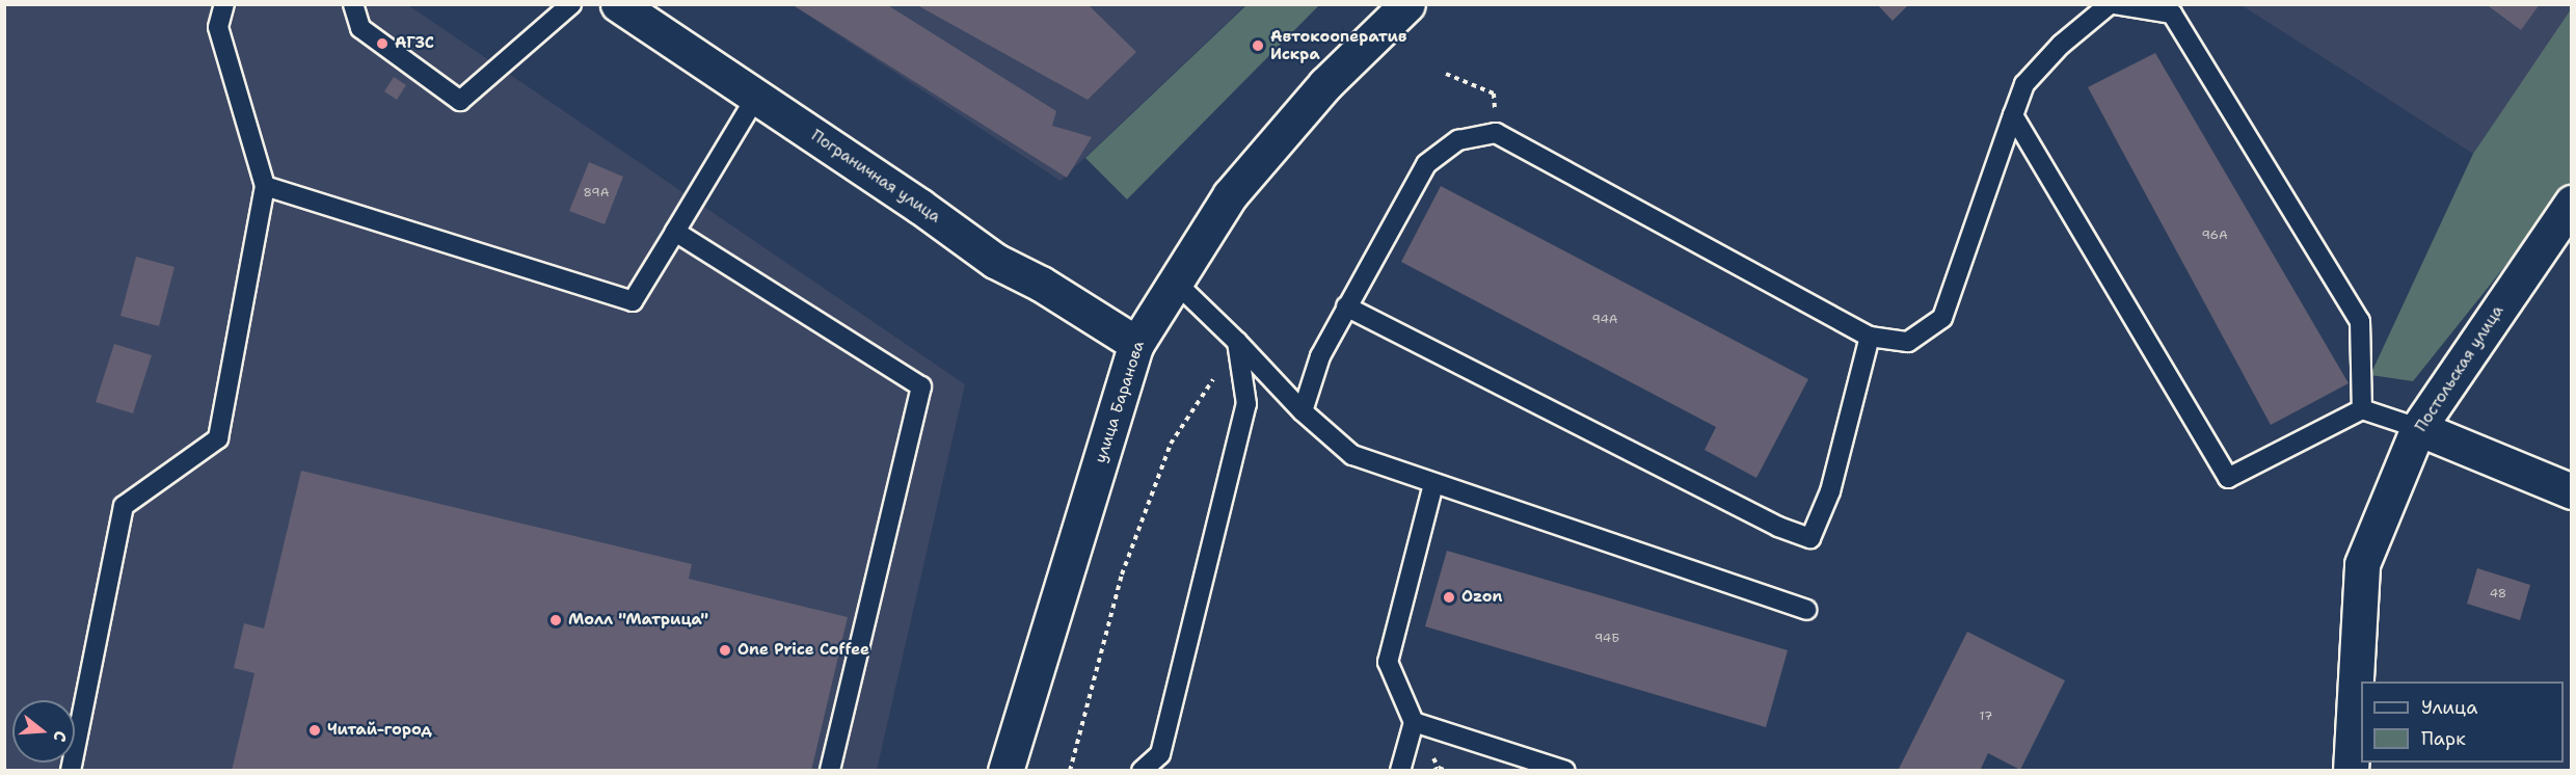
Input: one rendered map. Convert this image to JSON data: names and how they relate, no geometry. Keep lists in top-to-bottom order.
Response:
{
  "streets": {
    "street": ["Пограничная улица", "Постольская улица", "улица Баранова"]
  },
  "crossings": [
    ["Пограничная улица", "улица Баранова"]
  ],
  "places": [
    "АГЗС",
    "Автокооператив Искра",
    "Ozon",
    "Молл \"Матрица\"",
    "One Price Coffee",
    "Читай-город"
  ],
  "house_numbers": [
    "89А",
    "96А",
    "94А",
    "48",
    "94Б",
    "17"
  ],
  "legend": ["Улица", "Парк"],
  "north": "right"
}
